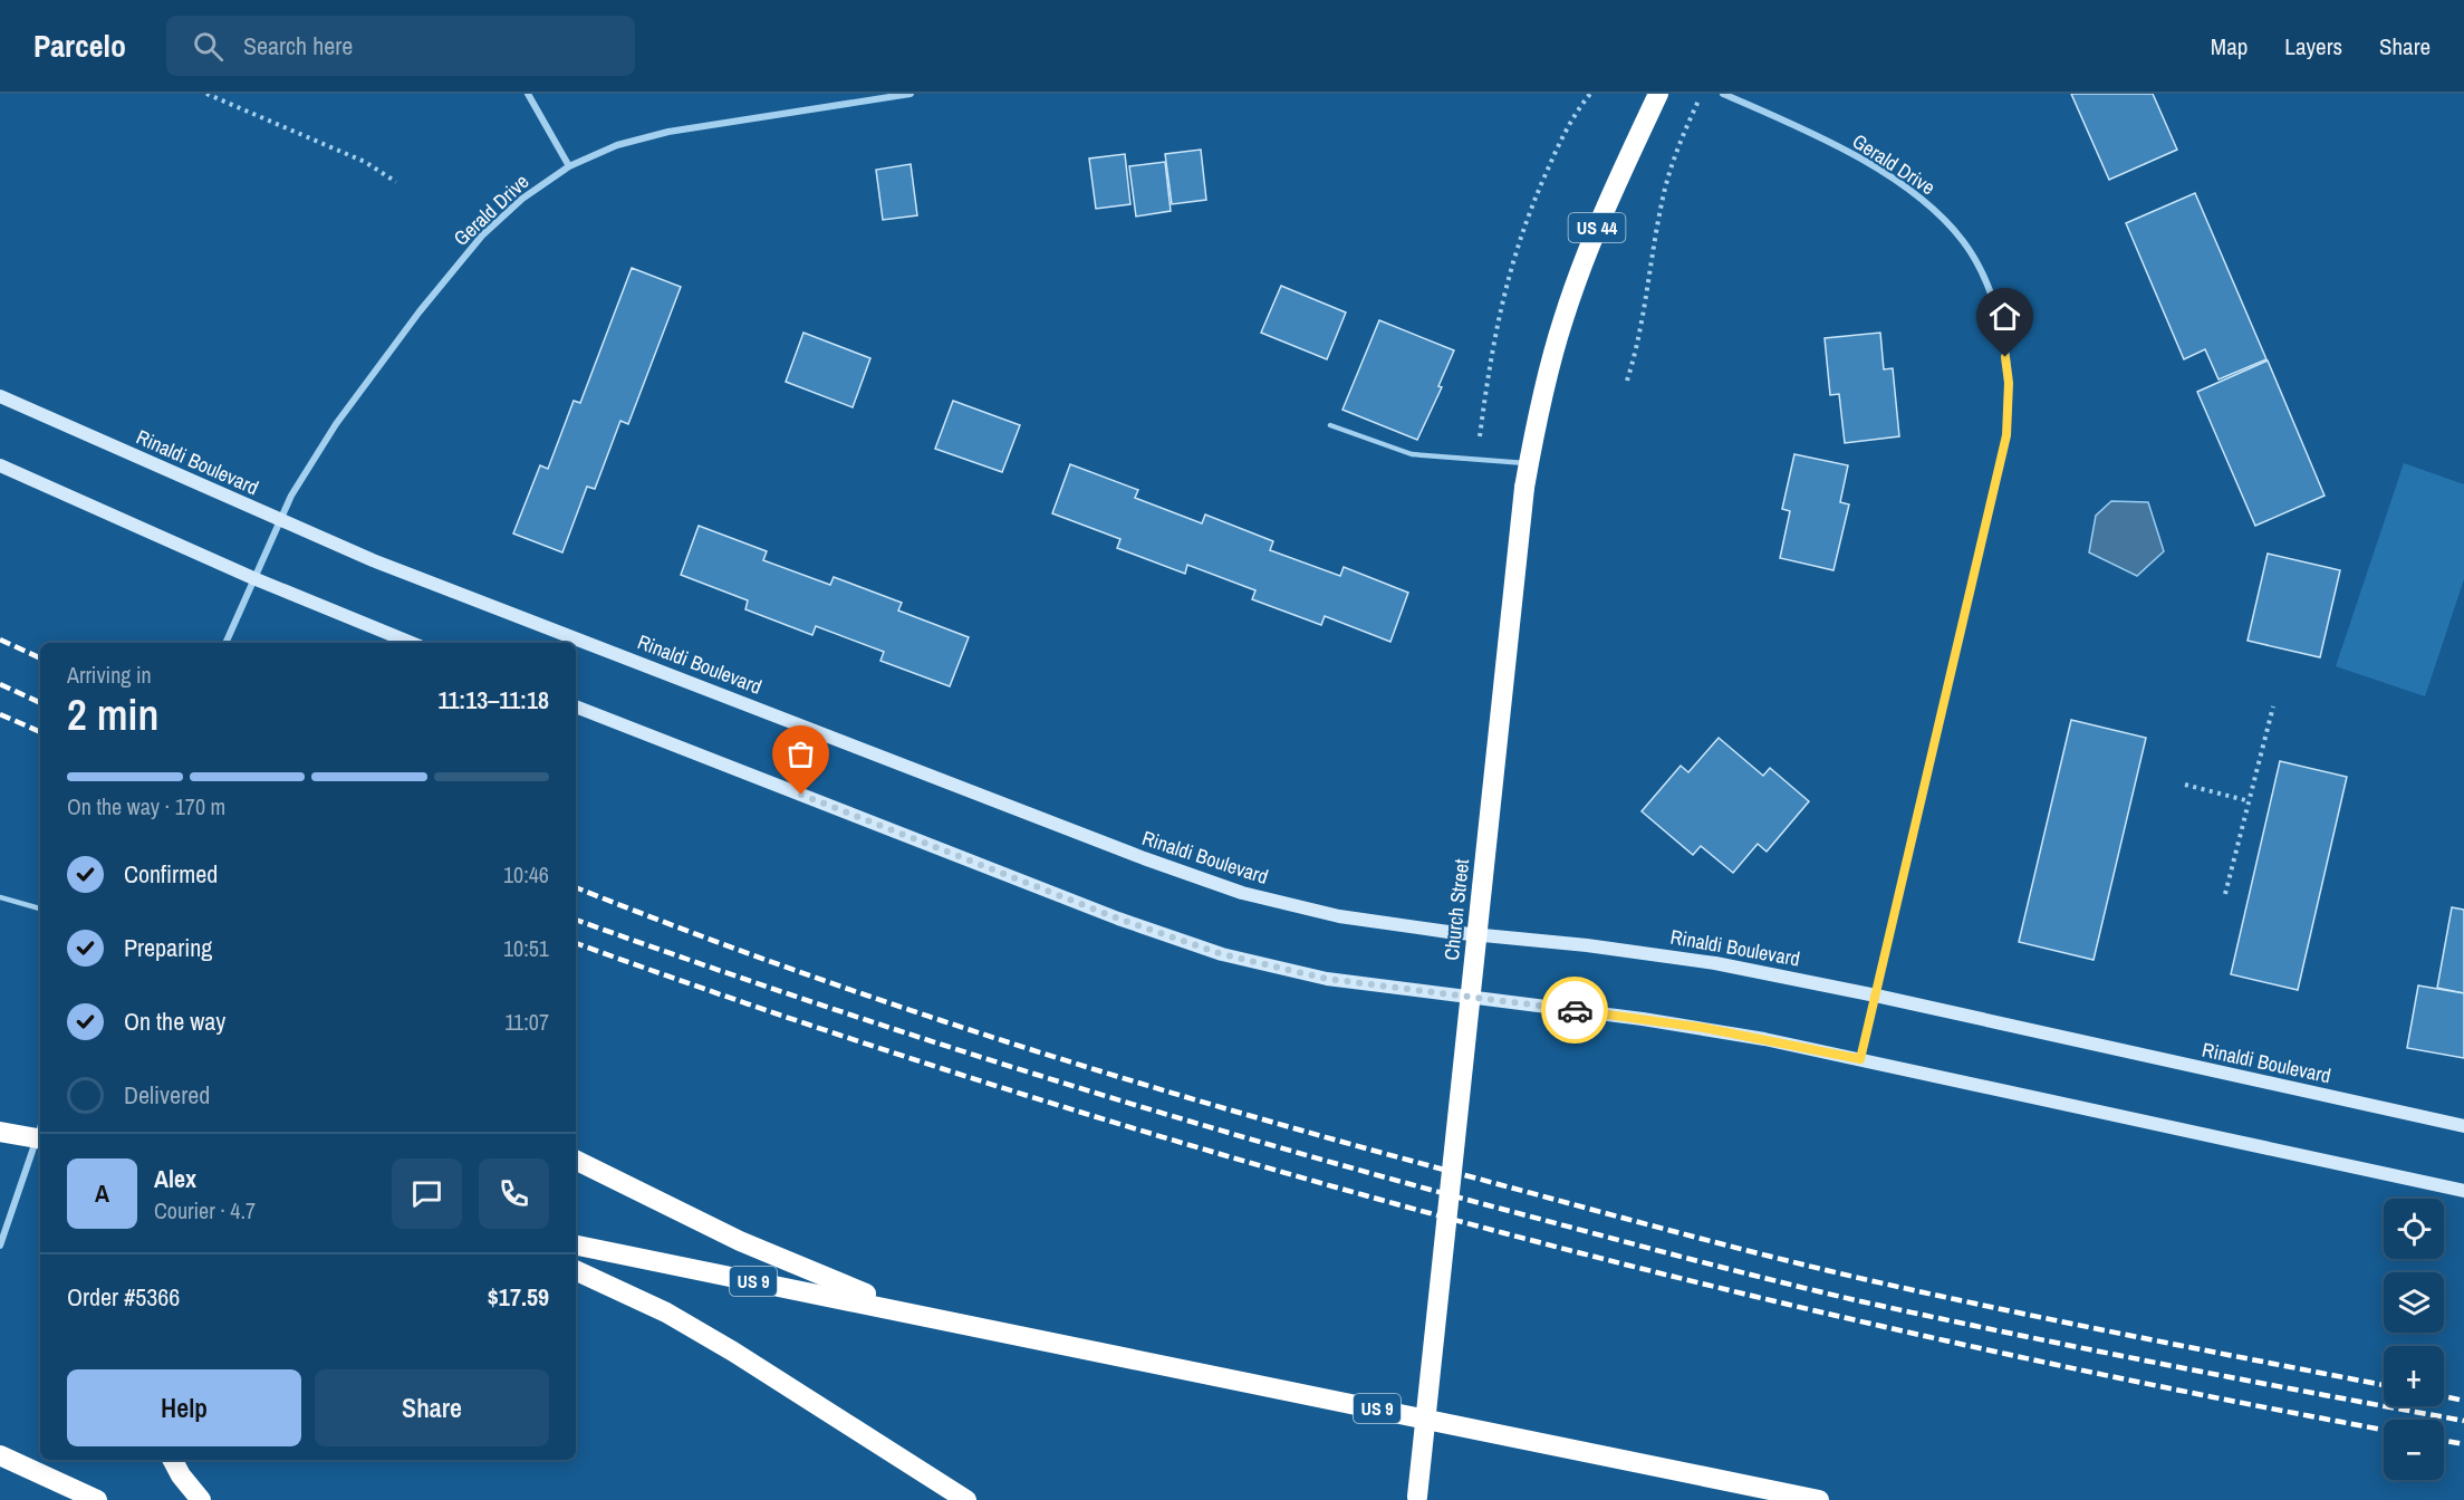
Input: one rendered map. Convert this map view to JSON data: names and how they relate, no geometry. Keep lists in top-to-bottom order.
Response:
{
  "streets": {
    "highway": ["US 44", "Church Street", "US 9"],
    "street": ["Gerald Drive", "Rinaldi Boulevard"]
  },
  "crossings": [
    ["Gerald Drive", "Rinaldi Boulevard"]
  ],
  "page": {
    "header": "Parcelo",
    "search": "Search here",
    "nav": ["Map", "Layers", "Share"],
    "heading": ["2 min", "Arriving in", "11:13–11:18"],
    "panel": [
      "Alex",
      "Courier · 4.7",
      "Order #5366",
      "$17.59"
    ],
    "bar": "On the way · 170 m",
    "list": [
      ["Confirmed", "10:46"],
      ["Preparing", "10:51"],
      ["On the way", "11:07"],
      "Delivered"
    ],
    "round": "A",
    "map_buttons": ["+", "−"],
    "buttons": ["Help", "Share"]
  }
}
